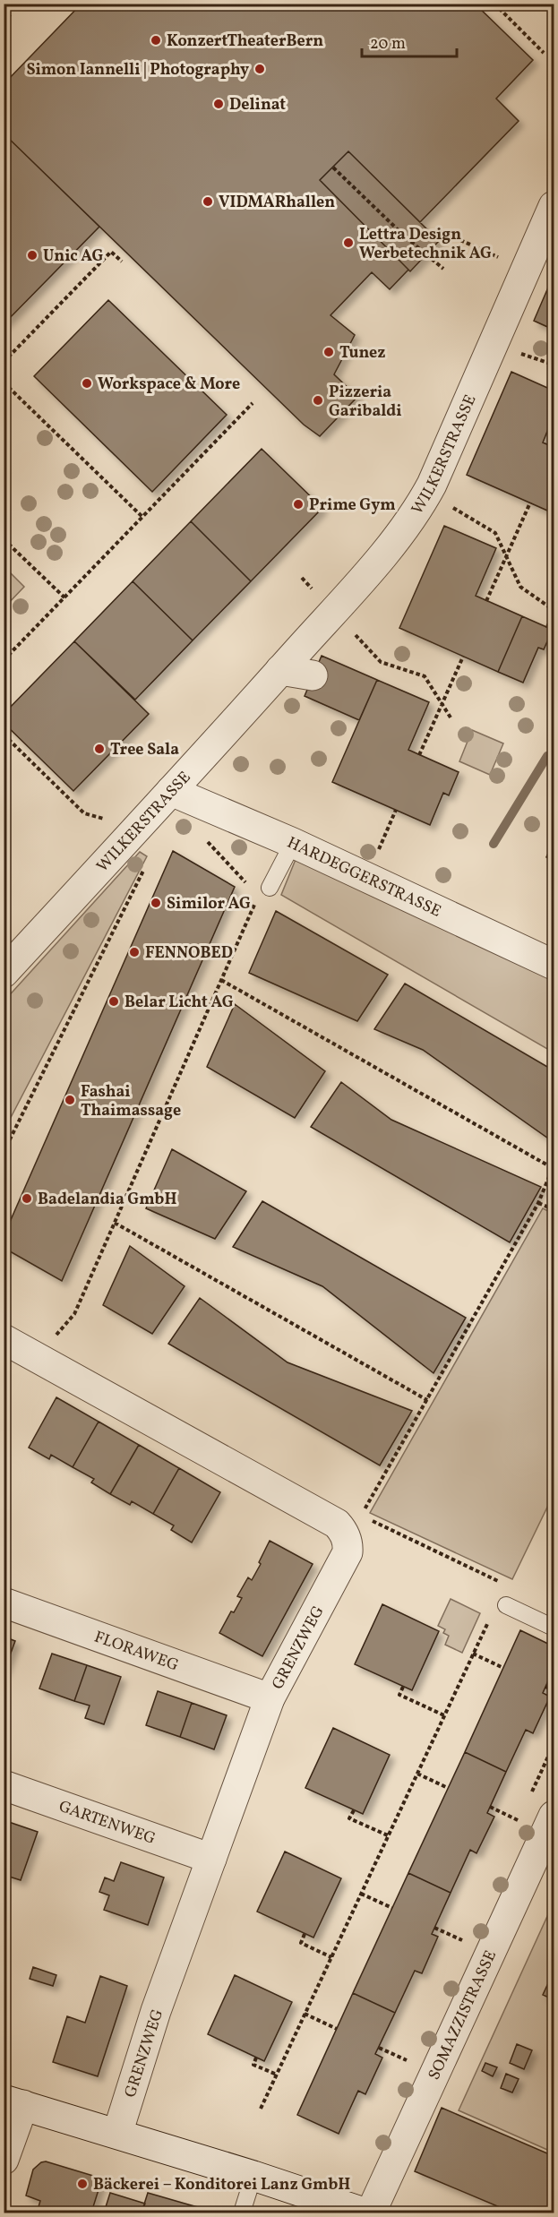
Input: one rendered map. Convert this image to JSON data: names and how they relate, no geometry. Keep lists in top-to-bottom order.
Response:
{
  "streets": {
    "street": [
      "WILKERSTRASSE",
      "HARDEGGERSTRASSE",
      "GRENZWEG",
      "FLORAWEG",
      "GARTENWEG",
      "SOMAZZISTRASSE"
    ]
  },
  "crossings": [
    ["WILKERSTRASSE", "HARDEGGERSTRASSE"],
    ["GRENZWEG", "FLORAWEG"],
    ["GRENZWEG", "GARTENWEG"]
  ],
  "places": [
    "KonzertTheaterBern",
    "Simon Iannelli | Photography",
    "Delinat",
    "VIDMARhallen",
    "Lettra Design Werbetechnik AG",
    "Unic AG",
    "Tunez",
    "Workspace & More",
    "Pizzeria Garibaldi",
    "Prime Gym",
    "Tree Sala",
    "Similor AG",
    "FENNOBED",
    "Belar Licht AG",
    "Fashai Thaimassage",
    "Badelandia GmbH",
    "Bäckerei – Konditorei Lanz GmbH"
  ],
  "scale_bar": "20 m"
}
